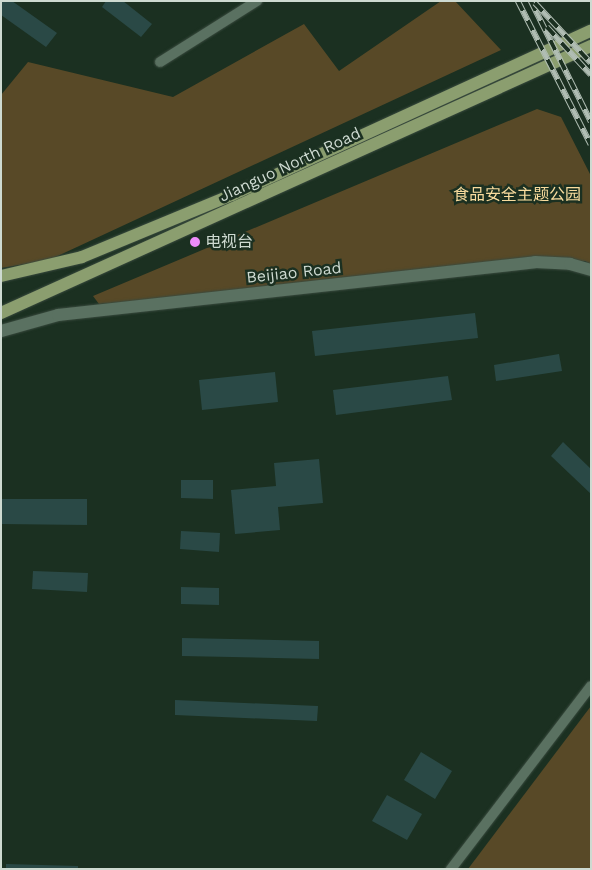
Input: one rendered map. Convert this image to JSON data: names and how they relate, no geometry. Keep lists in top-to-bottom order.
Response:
{
  "streets": {
    "main road": ["Jianguo North Road"],
    "street": ["Beijiao Road"]
  },
  "parks": ["食品安全主题公园"],
  "places": ["电视台"]
}
